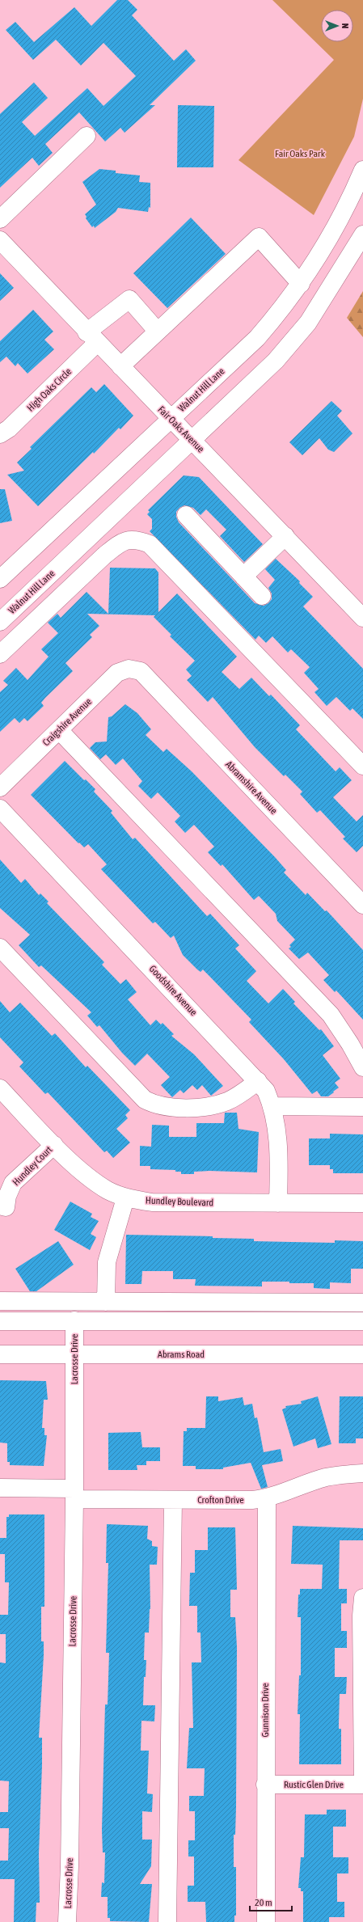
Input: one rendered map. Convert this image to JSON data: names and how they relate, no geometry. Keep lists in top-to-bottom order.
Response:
{
  "streets": {
    "street": [
      "High Oaks Circle",
      "Walnut Hill Lane",
      "Fair Oaks Avenue",
      "Craigshire Avenue",
      "Abramshire Avenue",
      "Goodshire Avenue",
      "Hundley Court",
      "Hundley Boulevard",
      "Abrams Road",
      "Lacrosse Drive",
      "Crofton Drive",
      "Gunnison Drive",
      "Rustic Glen Drive"
    ]
  },
  "crossings": [
    ["High Oaks Circle", "Fair Oaks Avenue"],
    ["Walnut Hill Lane", "Fair Oaks Avenue"],
    ["Craigshire Avenue", "Abramshire Avenue"],
    ["Goodshire Avenue", "Hundley Boulevard"],
    ["Hundley Court", "Hundley Boulevard"],
    ["Abrams Road", "Lacrosse Drive"],
    ["Lacrosse Drive", "Crofton Drive"],
    ["Crofton Drive", "Gunnison Drive"],
    ["Gunnison Drive", "Rustic Glen Drive"]
  ],
  "parks": ["Fair Oaks Park"],
  "scale_bar": "20 m",
  "north": "right"
}
